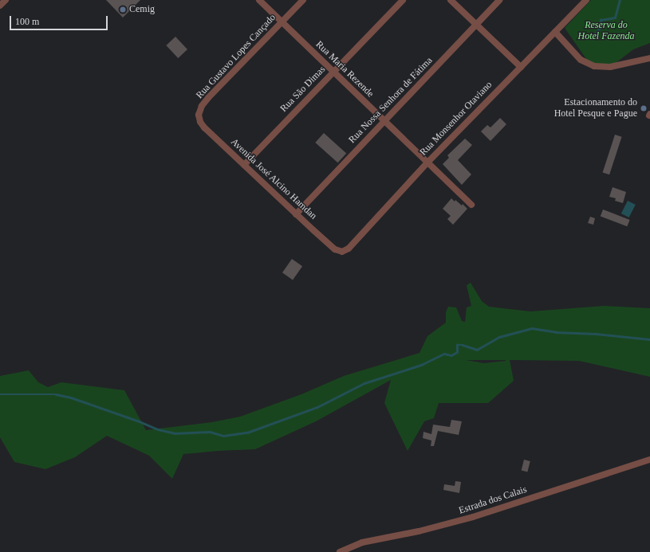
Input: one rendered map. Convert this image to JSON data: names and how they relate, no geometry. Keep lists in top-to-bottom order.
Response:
{
  "streets": {
    "street": [
      "Rua Gustavo Lopes Cançado",
      "Rua Maria Rezende",
      "Rua São Dimas",
      "Rua Nossa Senhora de Fátima",
      "Rua Monsenhor Otaviano",
      "Avenida José Alcino Hamdan",
      "Estrada dos Calais"
    ]
  },
  "crossings": [
    ["Rua Gustavo Lopes Cançado", "Rua Maria Rezende"],
    ["Rua Gustavo Lopes Cançado", "Avenida José Alcino Hamdan"],
    ["Rua Maria Rezende", "Rua São Dimas"],
    ["Rua Maria Rezende", "Rua Nossa Senhora de Fátima"],
    ["Rua Maria Rezende", "Rua Monsenhor Otaviano"],
    ["Rua São Dimas", "Avenida José Alcino Hamdan"],
    ["Rua Nossa Senhora de Fátima", "Avenida José Alcino Hamdan"],
    ["Rua Monsenhor Otaviano", "Avenida José Alcino Hamdan"]
  ],
  "parks": ["Reserva do Hotel Fazenda"],
  "places": ["Cemig", "Estacionamento do Hotel Pesque e Pague"],
  "scale_bar": "100 m"
}
